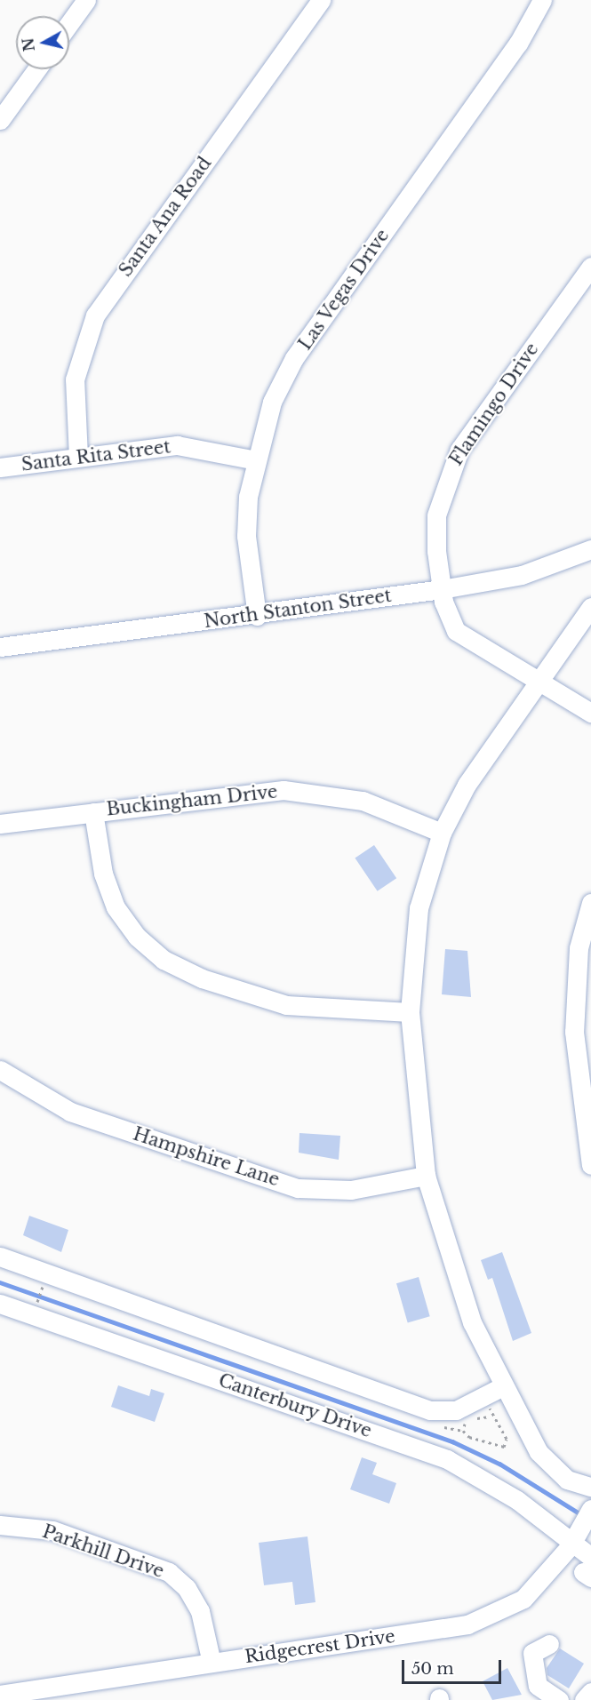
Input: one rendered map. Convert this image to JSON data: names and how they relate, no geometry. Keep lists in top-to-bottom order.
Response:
{
  "streets": {
    "street": [
      "Santa Ana Road",
      "Las Vegas Drive",
      "Flamingo Drive",
      "Santa Rita Street",
      "North Stanton Street",
      "Buckingham Drive",
      "Hampshire Lane",
      "Canterbury Drive",
      "Parkhill Drive",
      "Ridgecrest Drive"
    ]
  },
  "crossings": [
    ["Santa Ana Road", "Santa Rita Street"],
    ["Las Vegas Drive", "Santa Rita Street"],
    ["Las Vegas Drive", "North Stanton Street"],
    ["Flamingo Drive", "North Stanton Street"],
    ["Canterbury Drive", "Ridgecrest Drive"],
    ["Parkhill Drive", "Ridgecrest Drive"]
  ],
  "scale_bar": "50 m",
  "north": "left"
}
